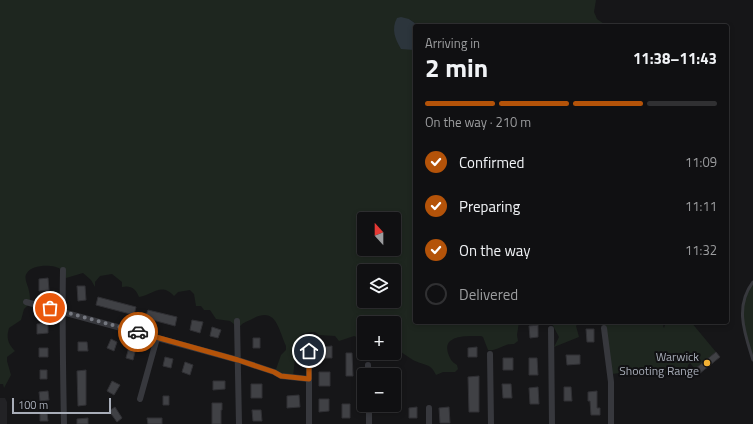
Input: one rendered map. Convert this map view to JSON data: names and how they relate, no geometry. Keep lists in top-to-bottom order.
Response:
{
  "places": ["Warwick Shooting Range"],
  "scale_bar": "100 m",
  "north": "top",
  "page": {
    "heading": ["2 min", "Arriving in", "11:38–11:43"],
    "bar": "On the way · 210 m",
    "list": [
      ["Confirmed", "11:09"],
      ["Preparing", "11:11"],
      ["On the way", "11:32"],
      "Delivered"
    ],
    "map_buttons": ["+", "−"],
    "scale": "100 m"
  }
}
